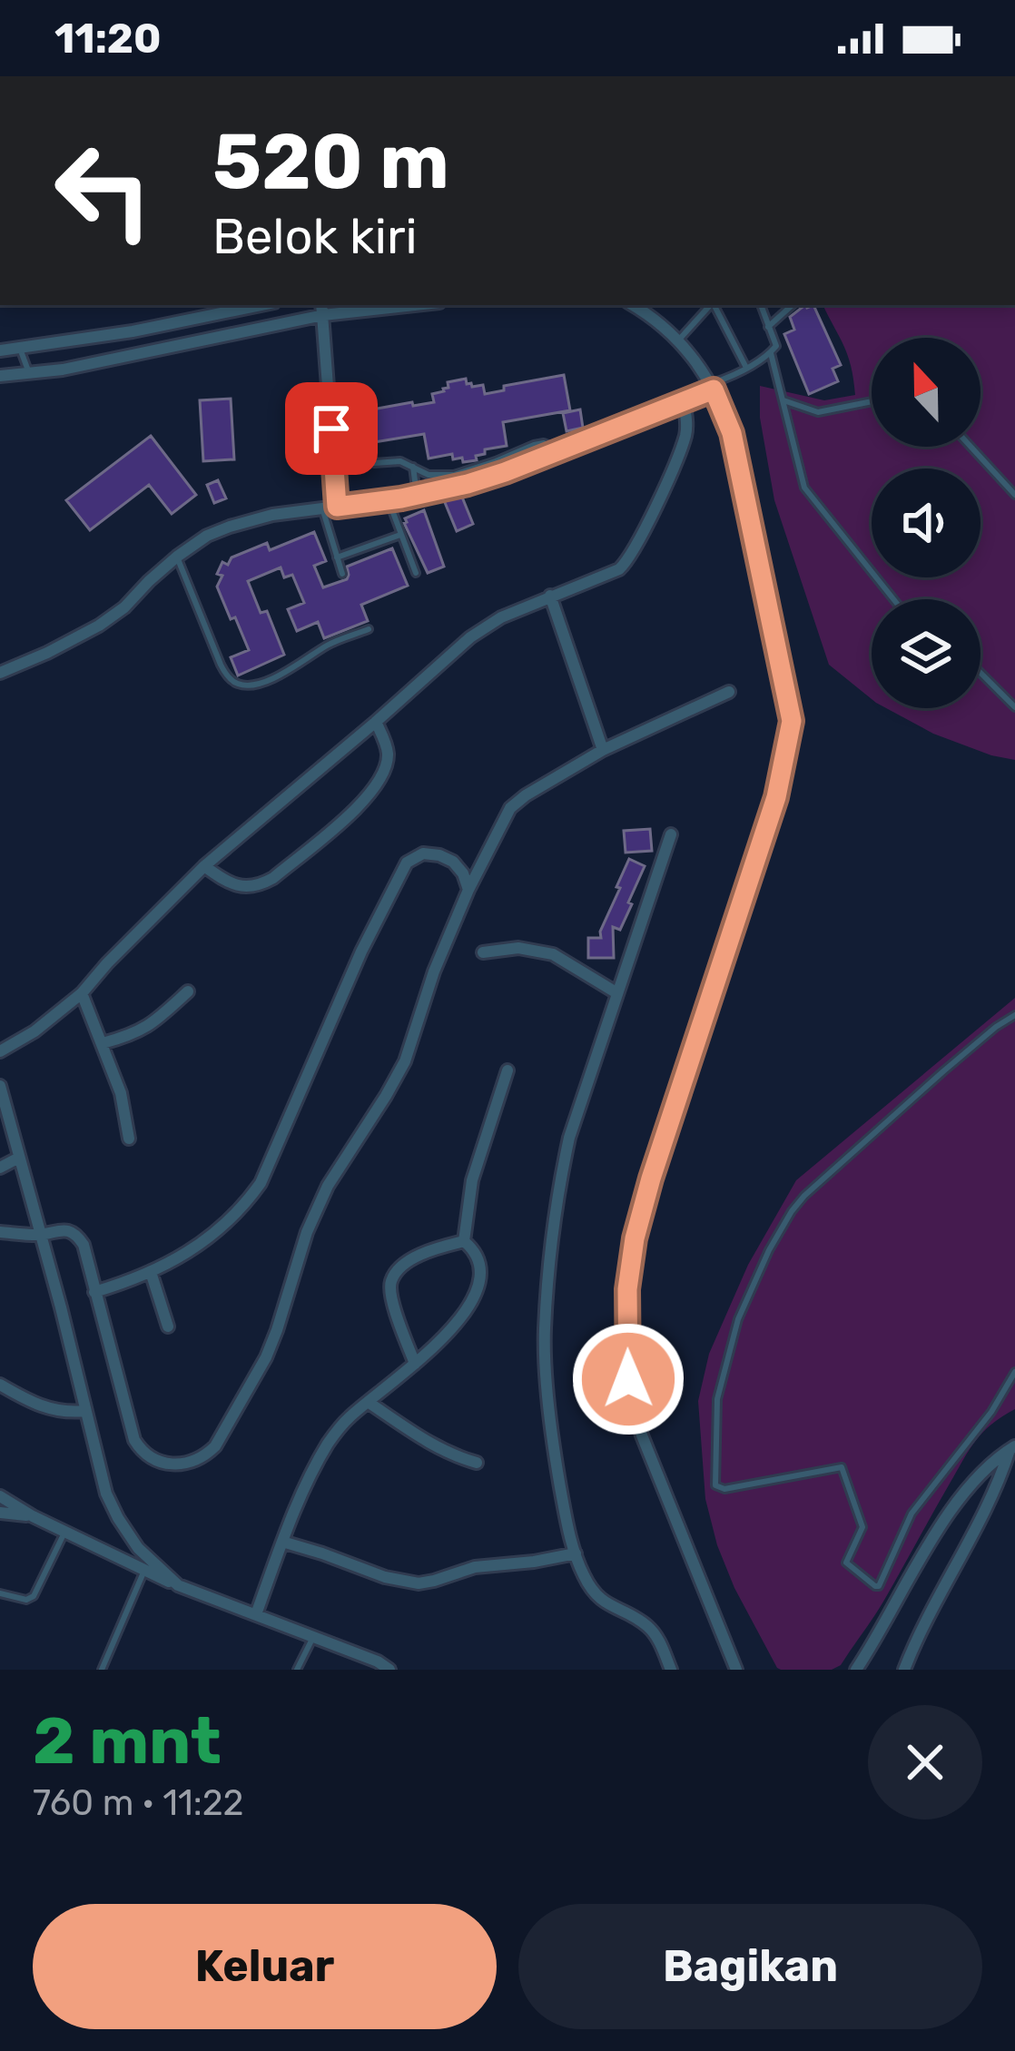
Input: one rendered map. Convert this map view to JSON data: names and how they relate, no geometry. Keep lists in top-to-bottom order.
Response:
{
  "north": "top",
  "page": {
    "status": "11:20",
    "turn": ["520 m", "Belok kiri"],
    "heading": ["2 mnt", "760 m · 11:22"],
    "buttons": ["Keluar", "Bagikan"]
  }
}
